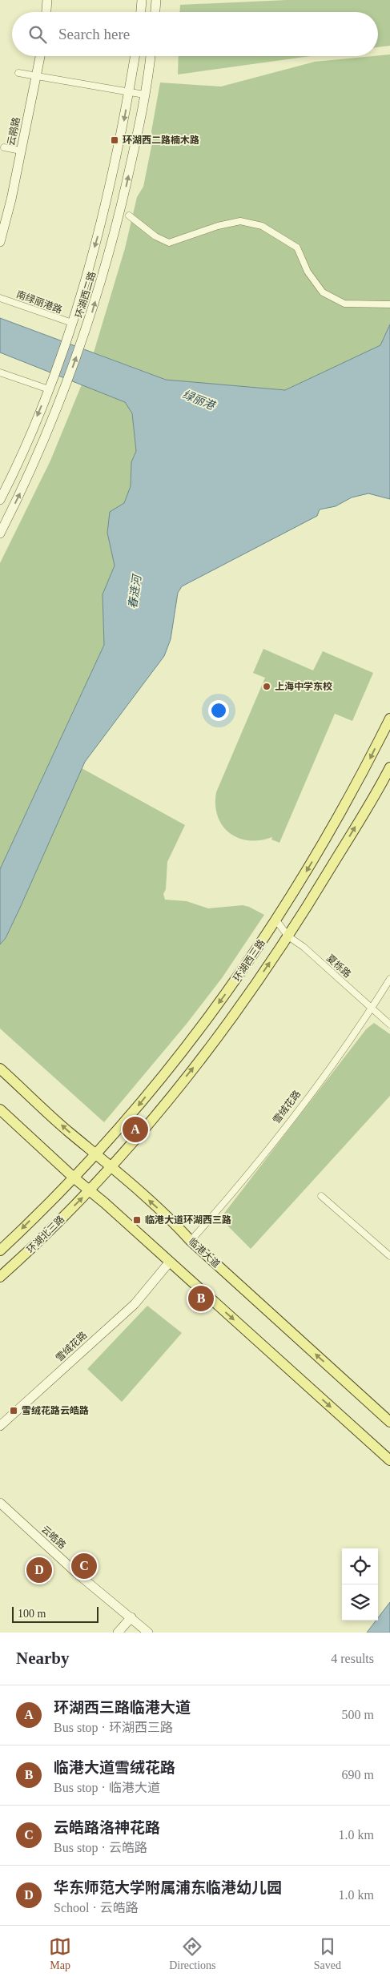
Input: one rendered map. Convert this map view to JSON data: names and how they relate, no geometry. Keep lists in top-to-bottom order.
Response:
{
  "streets": {
    "main road": [
      "云鹃路",
      "环湖西二路",
      "环湖西三路",
      "雪绒花路",
      "环湖北三路",
      "临港大道",
      "云皓路"
    ],
    "street": ["南绿丽港路", "夏栎路"]
  },
  "crossings": [
    ["环湖西二路", "南绿丽港路"],
    ["环湖西三路", "夏栎路"],
    ["环湖西三路", "环湖北三路"],
    ["环湖西三路", "临港大道"],
    ["夏栎路", "雪绒花路"],
    ["雪绒花路", "临港大道"]
  ],
  "water": ["绿丽港", "春涟河"],
  "places": {
    "transit": ["环湖西二路楠木路", "临港大道环湖西三路", "雪绒花路云皓路"],
    "other": ["上海中学东校"]
  },
  "scale_bar": "100 m",
  "page": {
    "search": "Search here",
    "pins": [
      "A",
      "B",
      "C",
      "D"
    ],
    "scale": "100 m",
    "heading": ["Nearby", "4 results"],
    "list": [
      {
        "mark": "A",
        "name": "环湖西三路临港大道",
        "note": "Bus stop · 环湖西三路",
        "value": "500 m"
      },
      {
        "mark": "B",
        "name": "临港大道雪绒花路",
        "note": "Bus stop · 临港大道",
        "value": "690 m"
      },
      {
        "mark": "C",
        "name": "云皓路洛神花路",
        "note": "Bus stop · 云皓路",
        "value": "1.0 km"
      },
      {
        "mark": "D",
        "name": "华东师范大学附属浦东临港幼儿园",
        "note": "School · 云皓路",
        "value": "1.0 km"
      }
    ],
    "nav": ["Map", "Directions", "Saved"]
  }
}
